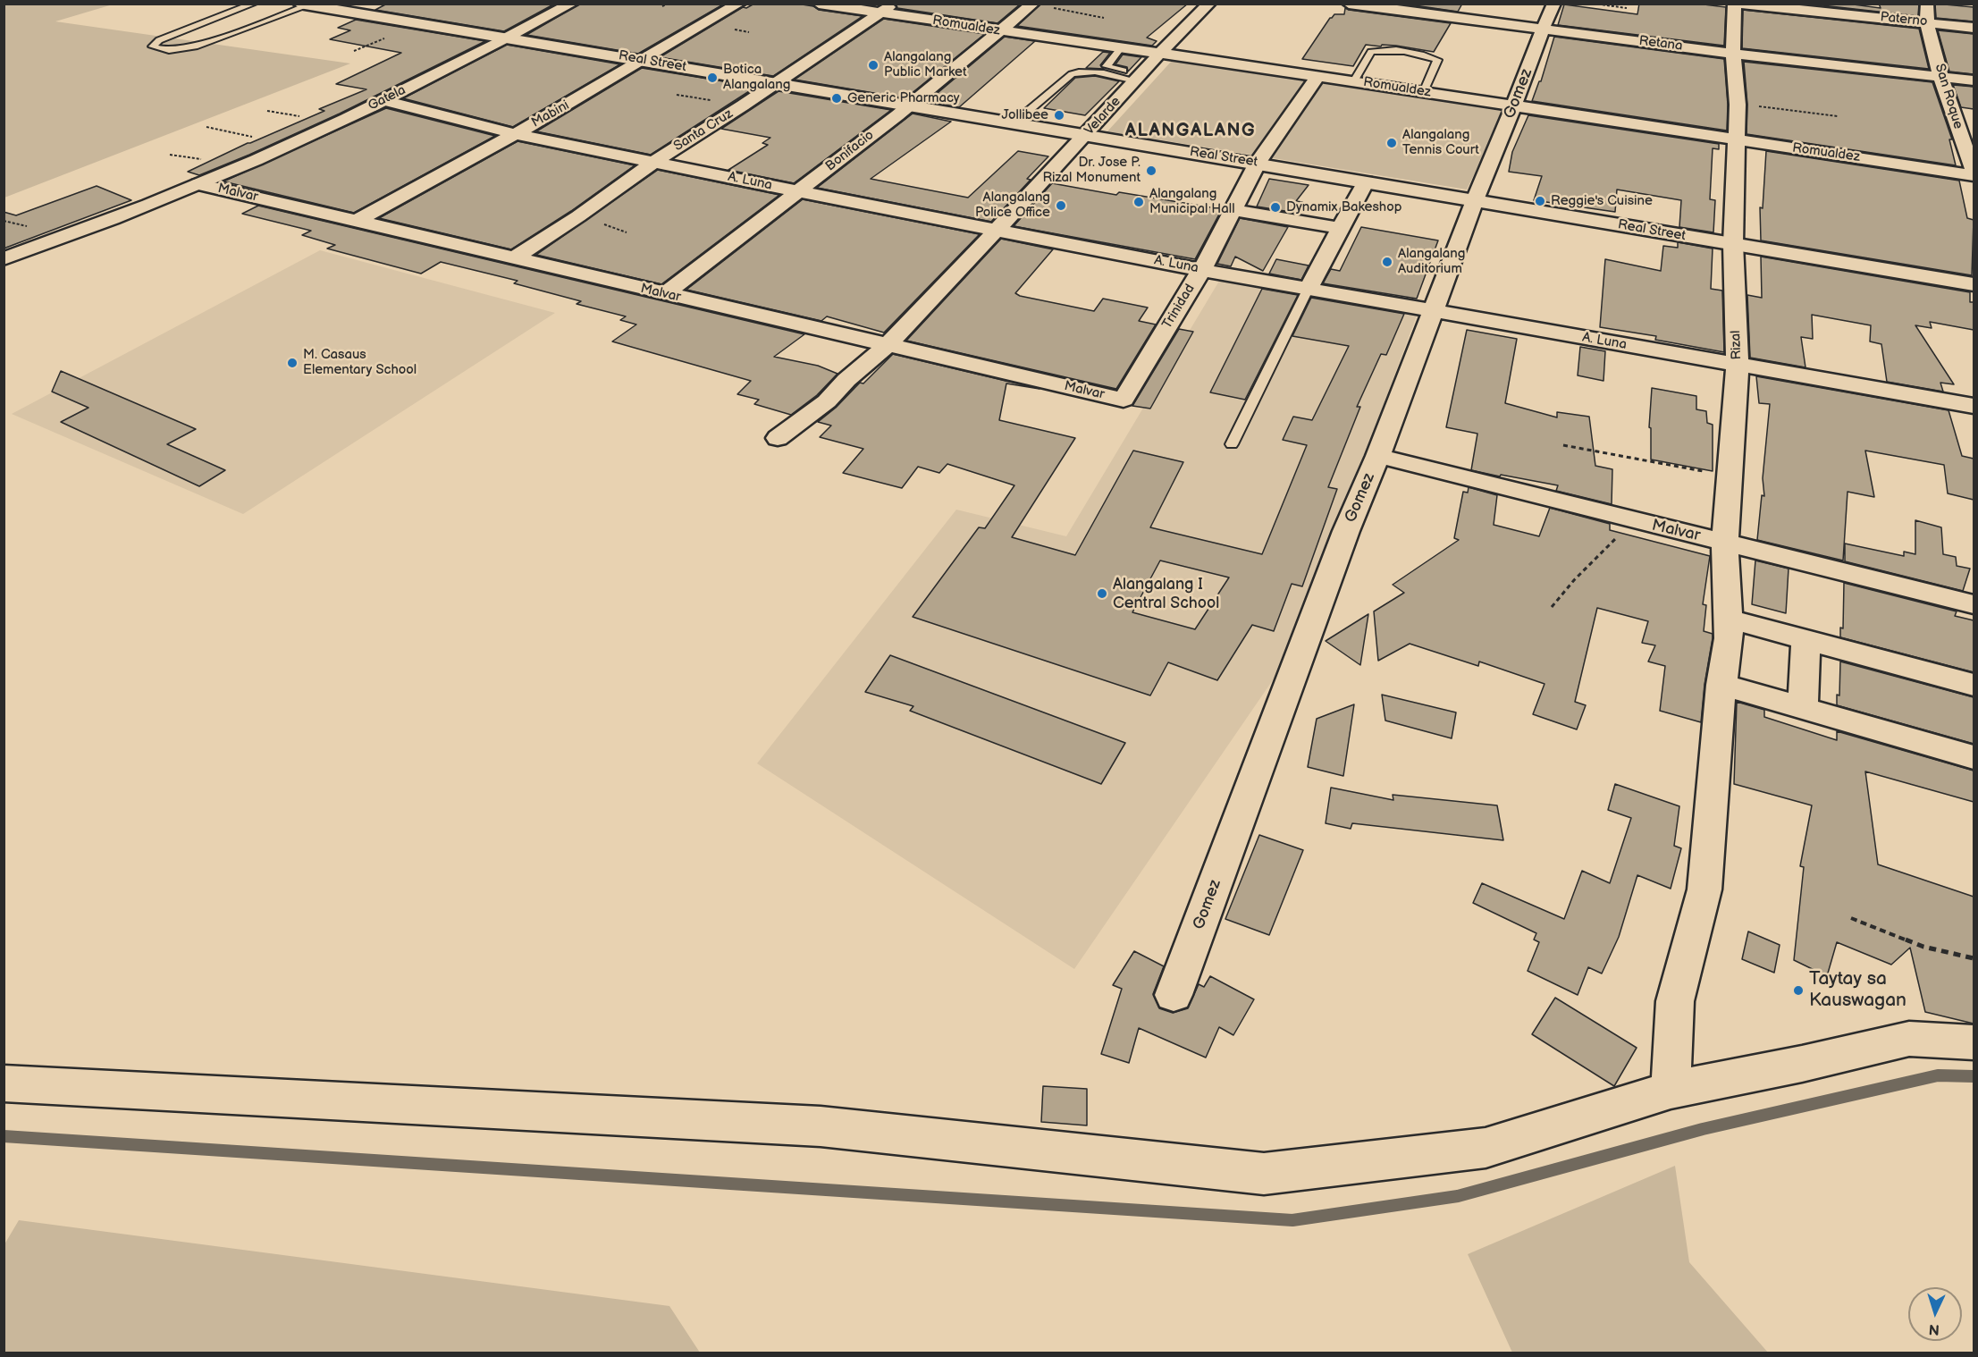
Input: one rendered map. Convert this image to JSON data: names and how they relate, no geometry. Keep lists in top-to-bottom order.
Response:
{
  "streets": {
    "main road": [
      "Paterno",
      "Romualdez",
      "Retana",
      "Real Street",
      "Gomez",
      "San Roque",
      "Gatela",
      "Mabini",
      "Velarde",
      "Santa Cruz",
      "Bonifacio",
      "A. Luna",
      "Malvar",
      "Trinidad",
      "Rizal"
    ]
  },
  "crossings": [
    ["Paterno", "San Roque"],
    ["Paterno", "Rizal"],
    ["Romualdez", "Gomez"],
    ["Romualdez", "Velarde"],
    ["Romualdez", "Santa Cruz"],
    ["Romualdez", "Bonifacio"],
    ["Romualdez", "Trinidad"],
    ["Romualdez", "Rizal"],
    ["Retana", "Gomez"],
    ["Retana", "San Roque"],
    ["Retana", "Rizal"],
    ["Real Street", "Gomez"],
    ["Real Street", "Gatela"],
    ["Real Street", "Mabini"],
    ["Real Street", "Velarde"],
    ["Real Street", "Santa Cruz"],
    ["Real Street", "Bonifacio"],
    ["Real Street", "Trinidad"],
    ["Real Street", "Rizal"],
    ["Gomez", "A. Luna"],
    ["Gomez", "Malvar"],
    ["Gatela", "A. Luna"],
    ["Gatela", "Malvar"],
    ["Mabini", "A. Luna"],
    ["Mabini", "Malvar"],
    ["Velarde", "A. Luna"],
    ["Velarde", "Malvar"],
    ["Santa Cruz", "A. Luna"],
    ["Santa Cruz", "Malvar"],
    ["Bonifacio", "A. Luna"],
    ["Bonifacio", "Malvar"],
    ["A. Luna", "Trinidad"],
    ["A. Luna", "Rizal"],
    ["Malvar", "Trinidad"],
    ["Malvar", "Rizal"]
  ],
  "districts": ["ALANGALANG"],
  "places": [
    "Alangalang Public Market",
    "Botica Alangalang",
    "Generic Pharmacy",
    "Jollibee",
    "Alangalang Tennis Court",
    "Dr. Jose P. Rizal Monument",
    "Reggie's Cuisine",
    "Alangalang Municipal Hall",
    "Alangalang Police Office",
    "Dynamix Bakeshop",
    "Alangalang Auditorium",
    "M. Casaus Elementary School",
    "Alangalang I Central School",
    "Taytay sa Kauswagan"
  ],
  "north": "bottom"
}
